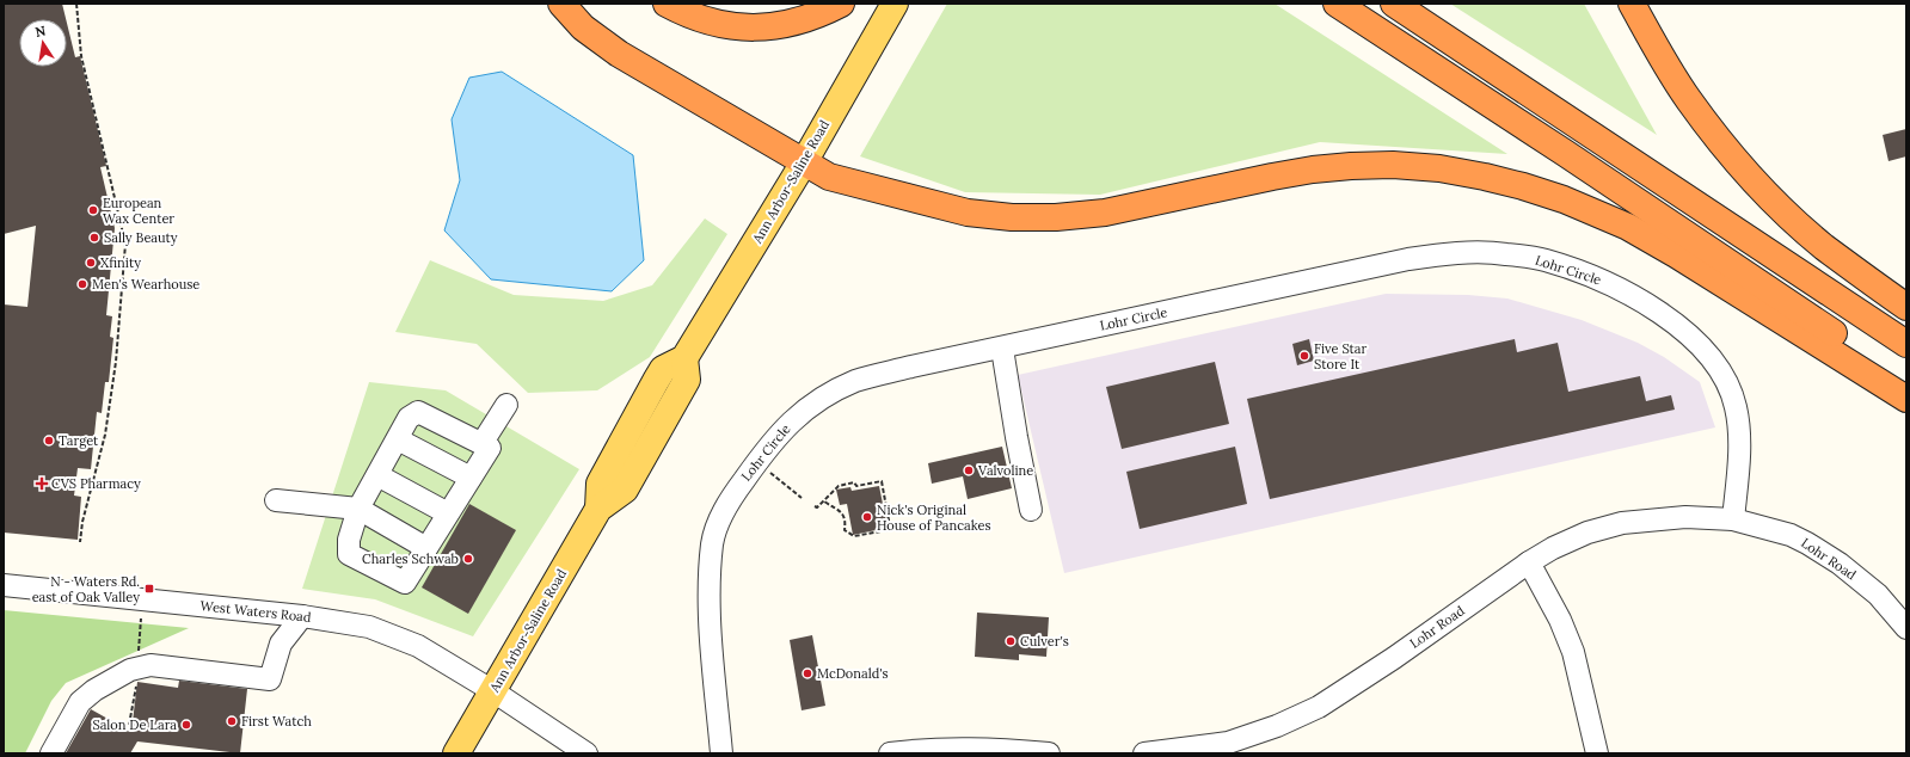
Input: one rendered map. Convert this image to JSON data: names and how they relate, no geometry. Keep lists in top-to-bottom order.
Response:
{
  "streets": {
    "main road": ["Ann Arbor-Saline Road"],
    "street": ["Lohr Circle", "Lohr Road", "West Waters Road"]
  },
  "crossings": [
    ["Ann Arbor-Saline Road", "West Waters Road"],
    ["Lohr Circle", "Lohr Road"]
  ],
  "places": {
    "other": [
      "European Wax Center",
      "Sally Beauty",
      "Xfinity",
      "Men's Wearhouse",
      "Five Star Store It",
      "Target",
      "Valvoline",
      "Nick's Original House of Pancakes",
      "Charles Schwab",
      "Culver's",
      "McDonald's",
      "First Watch",
      "Salon De Lara"
    ],
    "health": ["CVS Pharmacy"],
    "transit": ["N - Waters Rd. east of Oak Valley"]
  },
  "north": "top"
}
